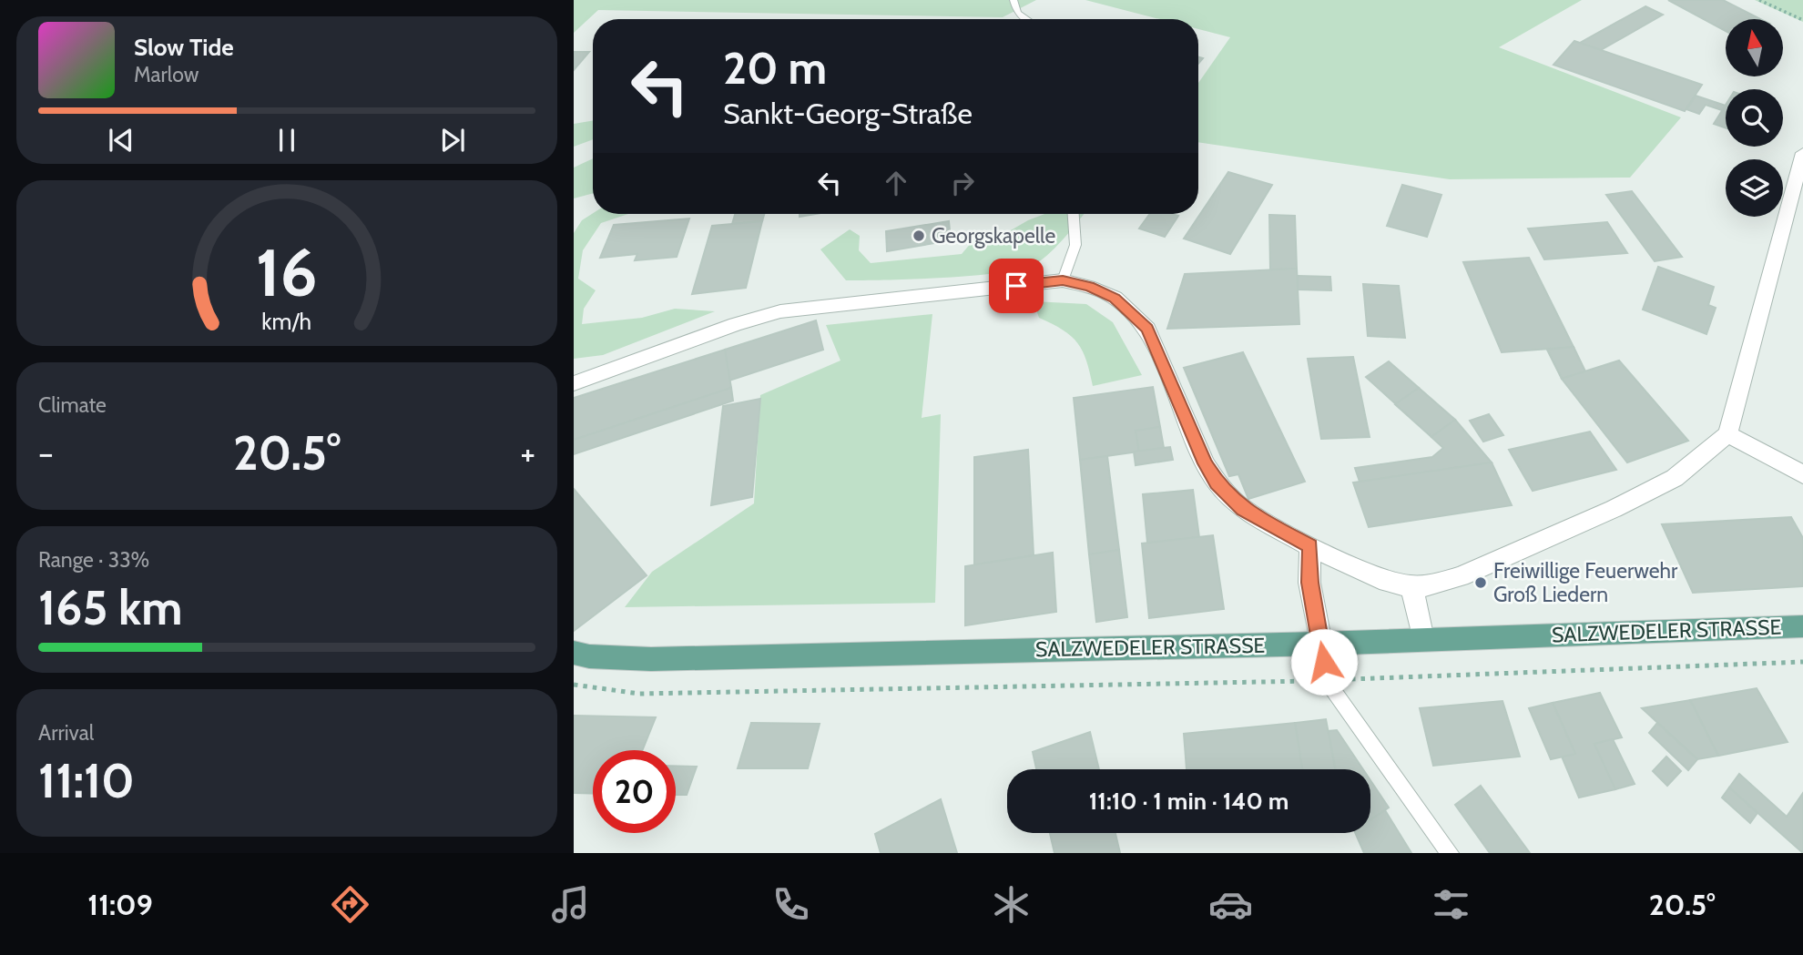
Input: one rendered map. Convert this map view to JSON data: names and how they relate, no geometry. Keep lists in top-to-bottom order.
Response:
{
  "streets": {
    "main road": ["SALZWEDELER STRASSE"]
  },
  "places": ["Georgskapelle", "Freiwillige Feuerwehr Groß Liedern"],
  "north": "top",
  "page": {
    "turn": ["20 m", "Sankt-Georg-Straße"],
    "song": ["Slow Tide", "Marlow"],
    "tile": [
      "Climate",
      ["Range · 33%", "165 km"],
      ["Arrival", "11:10"]
    ],
    "heat": ["−", "20.5°", "+"],
    "limit": "20",
    "trip": "11:10 · 1 min · 140 m",
    "tabs": ["11:09", "20.5°"],
    "gauge": ["16", "km/h"]
  }
}
